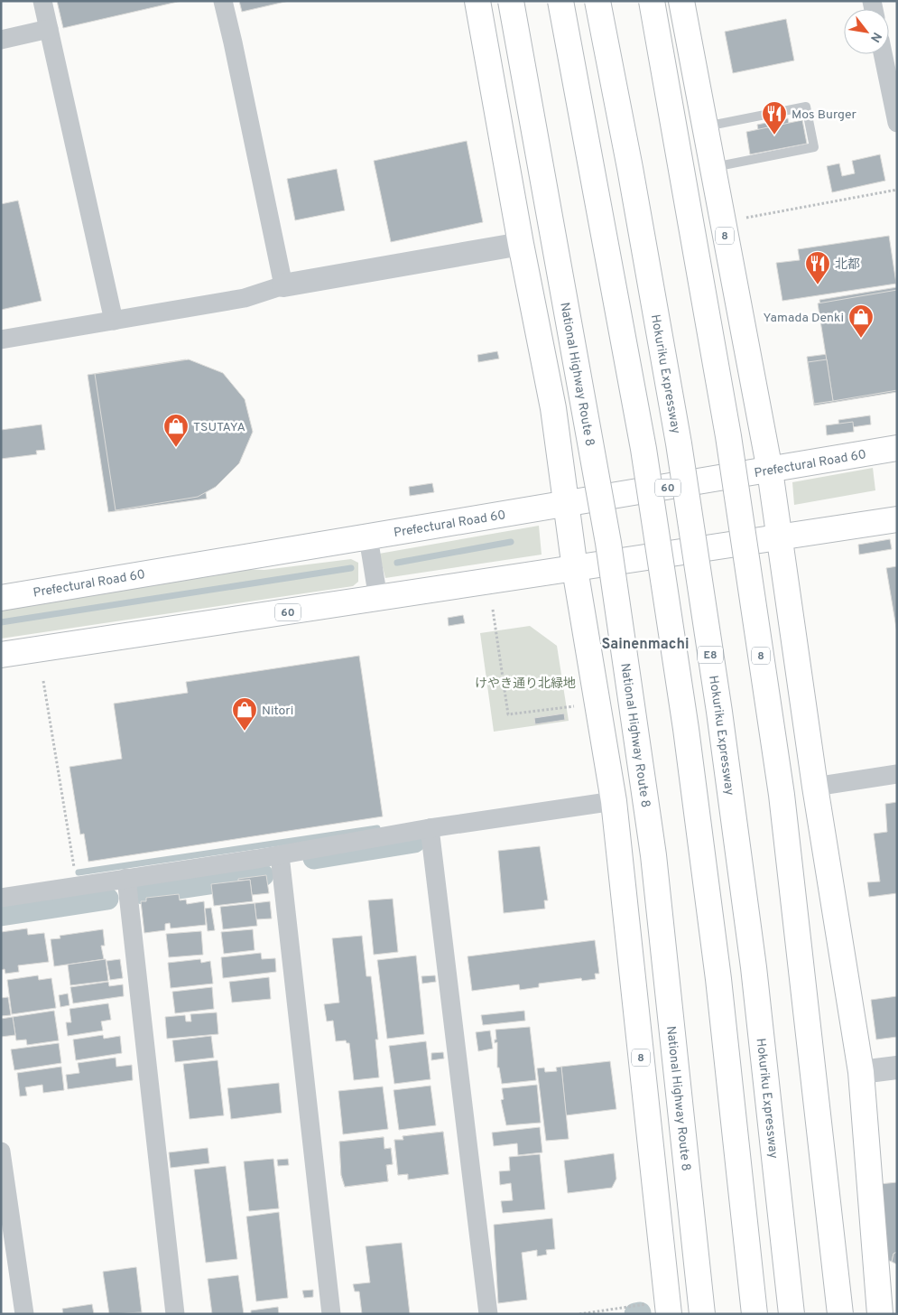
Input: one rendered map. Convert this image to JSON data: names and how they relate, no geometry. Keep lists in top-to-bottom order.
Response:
{
  "streets": {
    "main road": [
      "8",
      "National Highway Route 8",
      "Hokuriku Expressway",
      "Prefectural Road 60",
      "60",
      "E8"
    ]
  },
  "crossings": [
    ["8", "Prefectural Road 60"],
    ["8", "60"]
  ],
  "districts": ["Sainenmachi"],
  "parks": ["けやき通り北緑地"],
  "places": {
    "restaurant": ["Mos Burger", "北都"],
    "shop": ["Yamada Denki", "TSUTAYA", "Nitori"]
  },
  "north": "bottom right"
}
